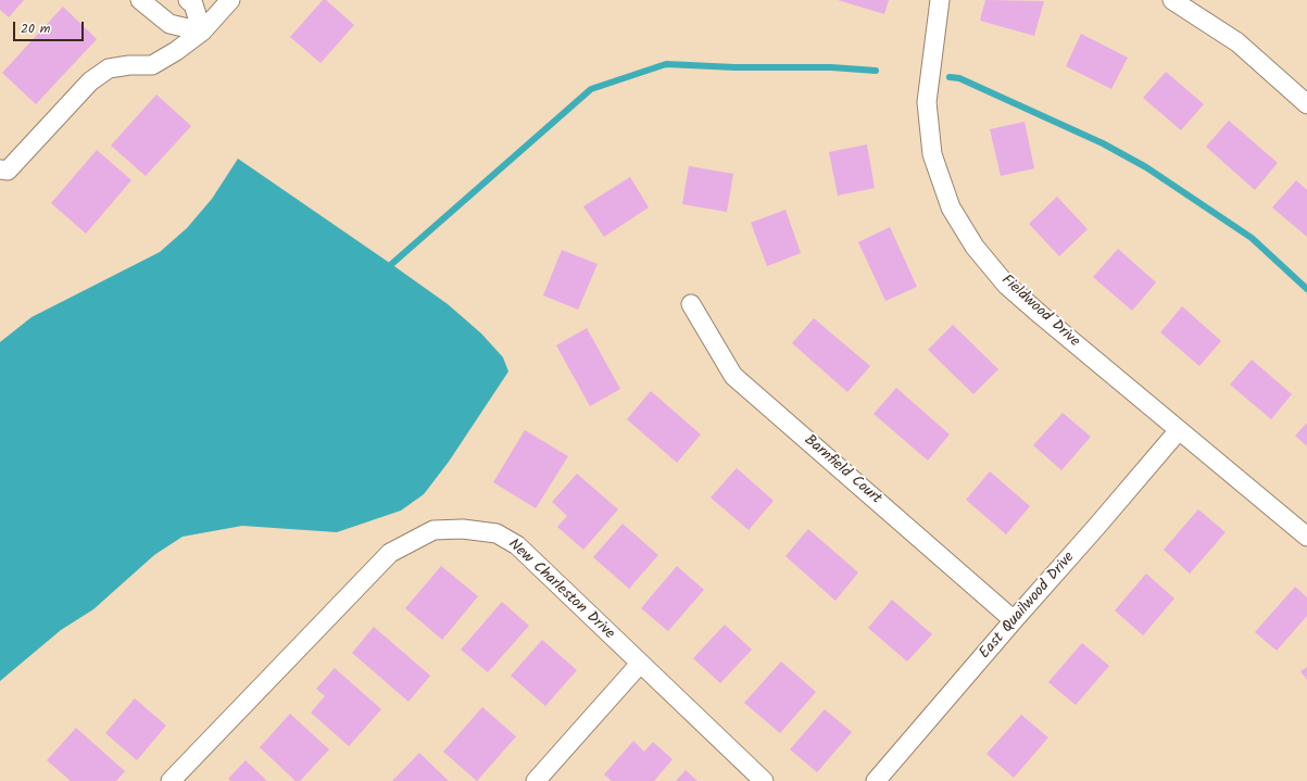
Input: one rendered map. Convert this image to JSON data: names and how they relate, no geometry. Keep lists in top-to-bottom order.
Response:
{
  "streets": {
    "street": [
      "Fieldwood Drive",
      "Barnfield Court",
      "New Charleston Drive",
      "East Quailwood Drive"
    ]
  },
  "crossings": [
    ["Fieldwood Drive", "East Quailwood Drive"],
    ["Barnfield Court", "East Quailwood Drive"]
  ],
  "scale_bar": "20 m"
}
